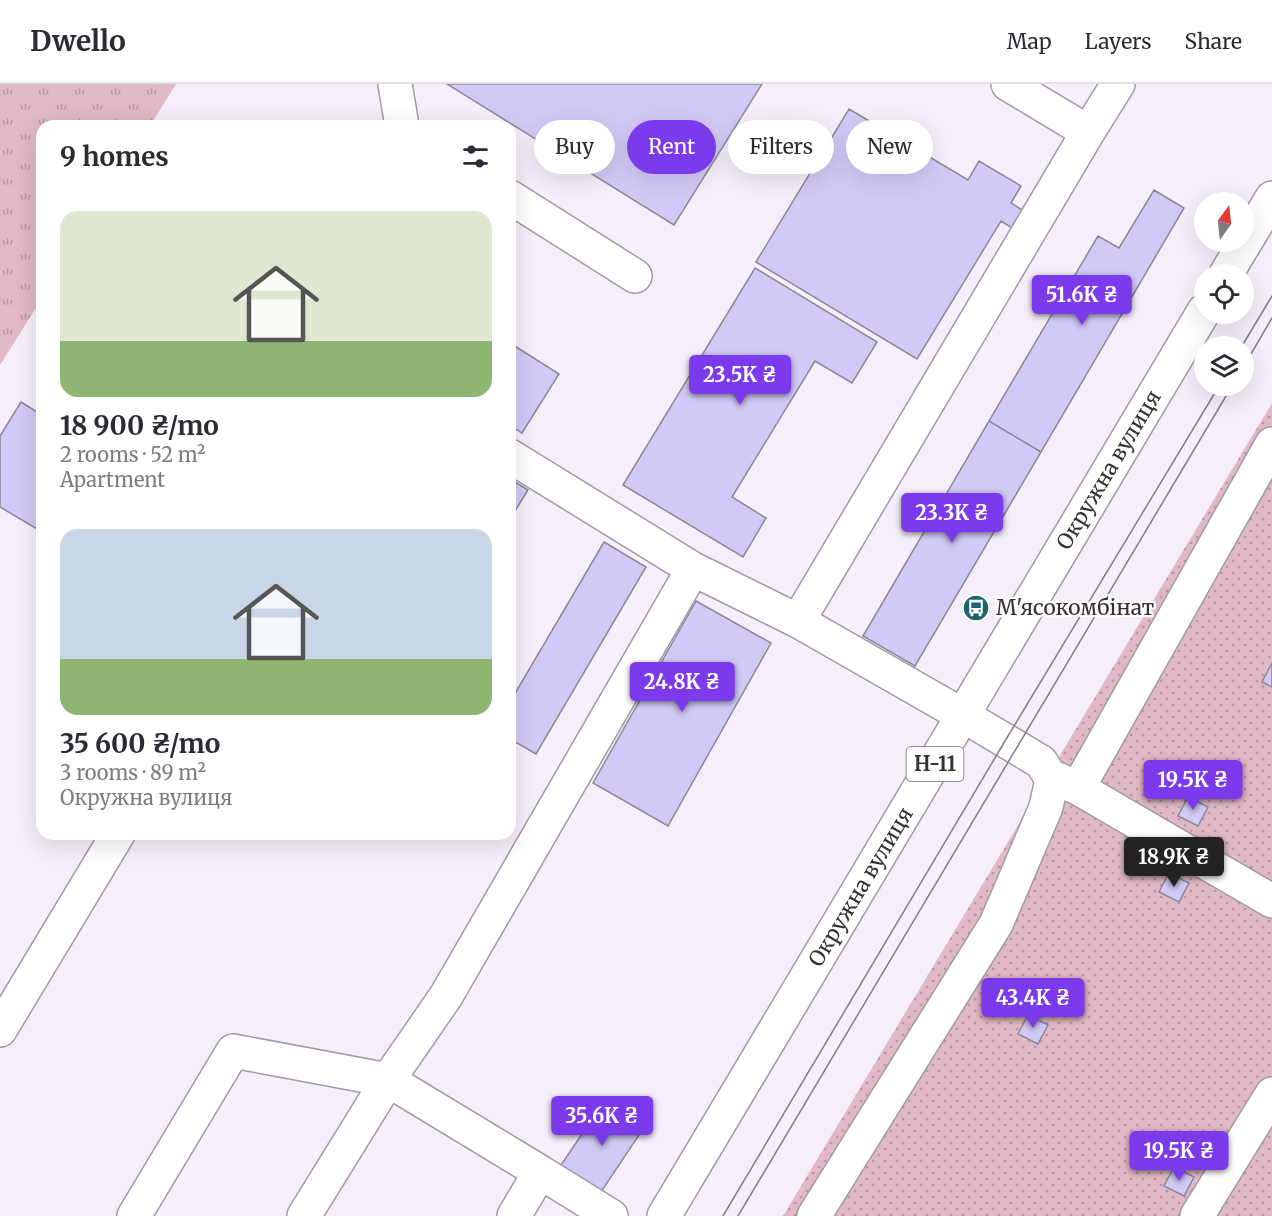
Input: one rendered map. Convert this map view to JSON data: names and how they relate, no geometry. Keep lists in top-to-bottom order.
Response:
{
  "streets": {
    "main road": ["Окружна вулиця", "Н-11"]
  },
  "places": {
    "bus stop": ["М'ясокомбінат"]
  },
  "north": "top",
  "page": {
    "header": "Dwello",
    "nav": ["Map", "Layers", "Share"],
    "chip": [
      "Buy",
      "Rent",
      "Filters",
      "New"
    ],
    "heading": "9 homes",
    "list": [
      {
        "name": "18 900 ₴/mo",
        "note": "2 rooms · 52 m² · Apartment"
      },
      {
        "name": "35 600 ₴/mo",
        "note": "3 rooms · 89 m² · Окружна вулиця"
      }
    ],
    "price": [
      "51.6K ₴",
      "23.5K ₴",
      "23.3K ₴",
      "24.8K ₴",
      "19.5K ₴",
      "18.9K ₴",
      "43.4K ₴",
      "35.6K ₴",
      "19.5K ₴"
    ]
  }
}
